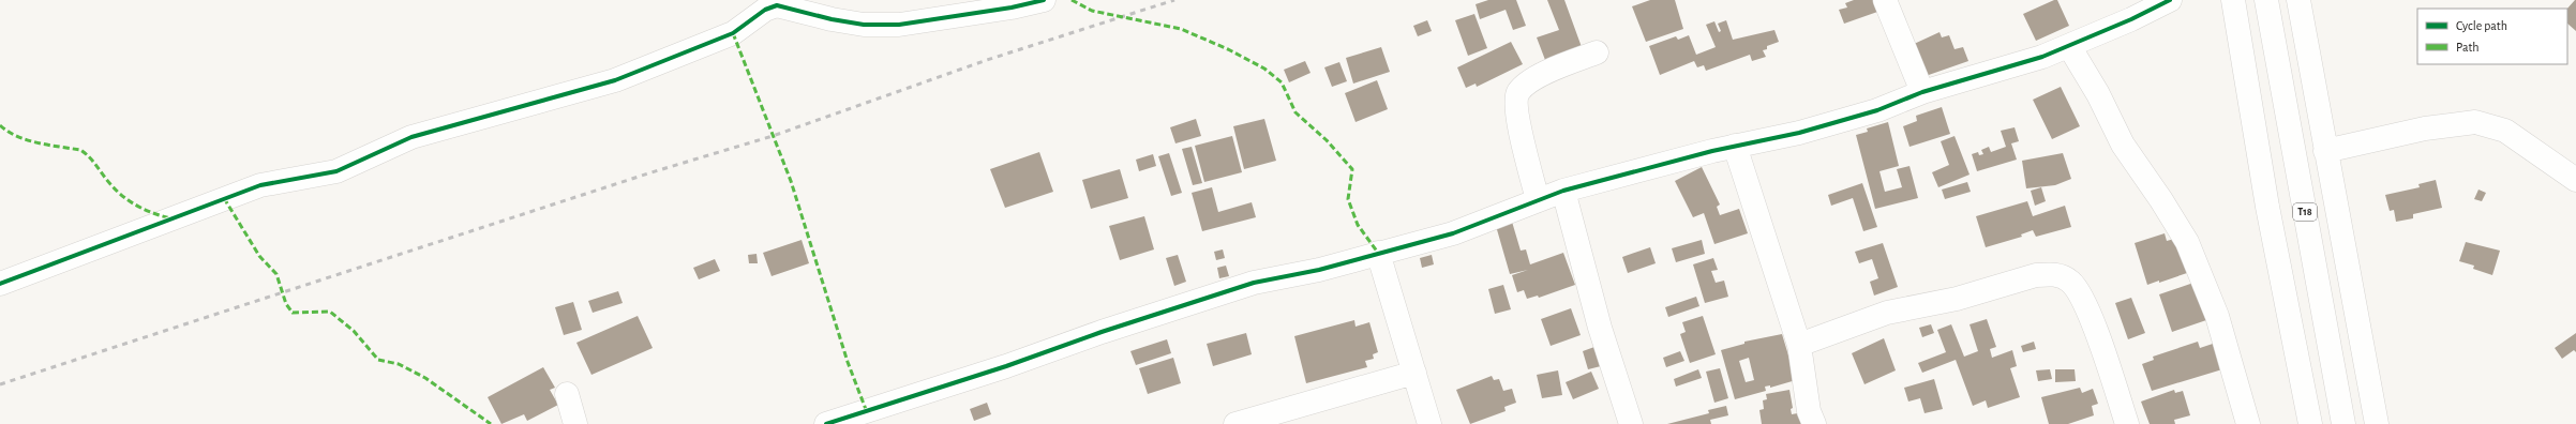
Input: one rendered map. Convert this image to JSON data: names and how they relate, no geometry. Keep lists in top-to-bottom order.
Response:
{
  "streets": {
    "street": ["T18"]
  },
  "legend": ["Cycle path", "Path"]
}
